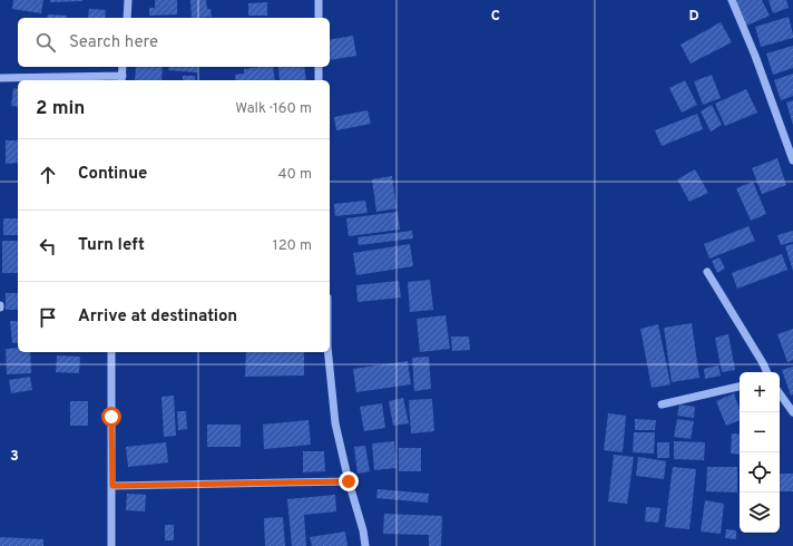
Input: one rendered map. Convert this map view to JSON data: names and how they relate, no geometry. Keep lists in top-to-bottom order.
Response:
{
  "page": {
    "search": "Search here",
    "heading": ["2 min", "Walk · 160 m"],
    "list": [
      ["Continue", "40 m"],
      ["Turn left", "120 m"],
      "Arrive at destination"
    ],
    "map_buttons": ["+", "−"]
  },
  "grid": {
    "columns": ["C", "D"],
    "rows": ["3"]
  }
}
